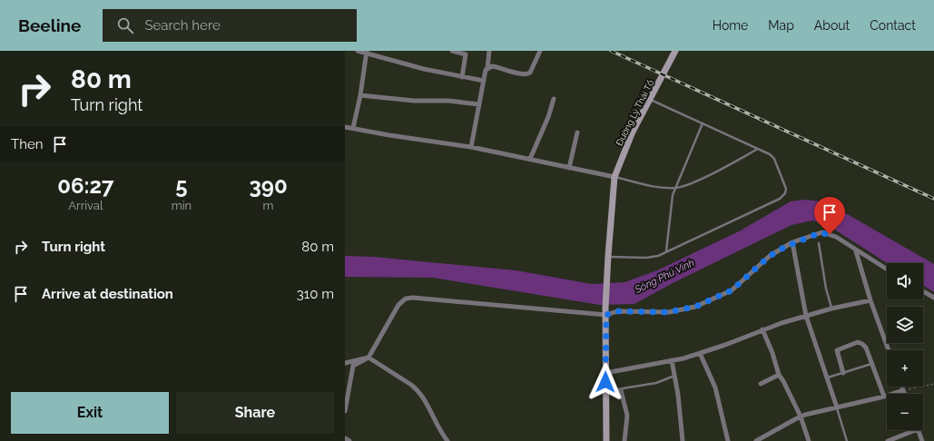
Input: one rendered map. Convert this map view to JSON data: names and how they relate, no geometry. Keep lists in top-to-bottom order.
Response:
{
  "streets": {
    "main road": ["Đường Lý Thái Tổ"]
  },
  "water": ["Sông Phú Vinh"],
  "page": {
    "header": "Beeline",
    "search": "Search here",
    "nav": [
      "Home",
      "Map",
      "About",
      "Contact"
    ],
    "turn": ["80 m", "Turn right"],
    "then": "Then",
    "eta": [
      "06:27",
      "Arrival",
      "5",
      "min",
      "390",
      "m"
    ],
    "list": [
      {
        "name": "Turn right",
        "value": "80 m"
      },
      {
        "name": "Arrive at destination",
        "value": "310 m"
      }
    ],
    "map_buttons": ["+", "−"],
    "buttons": ["Exit", "Share"]
  }
}
